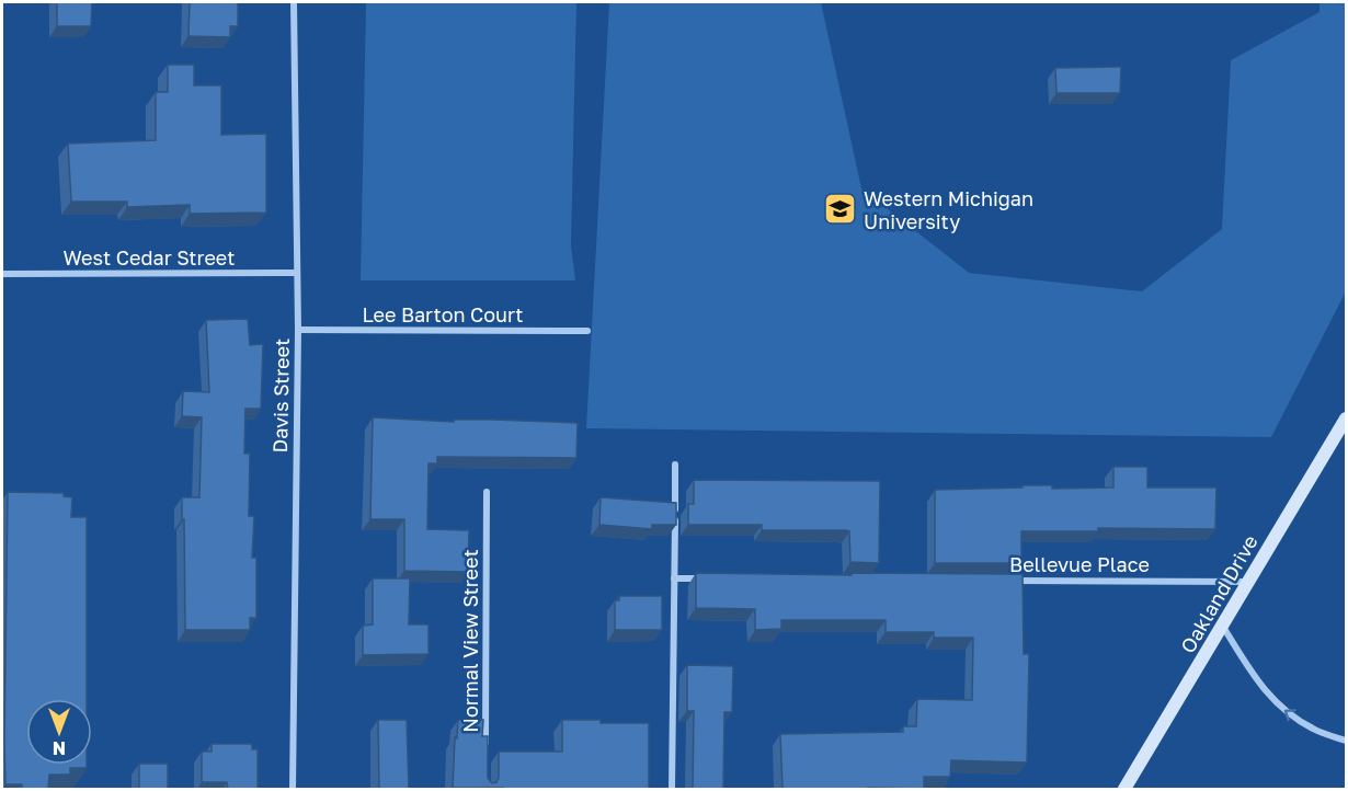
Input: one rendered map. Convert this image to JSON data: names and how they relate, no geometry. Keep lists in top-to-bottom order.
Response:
{
  "streets": {
    "main road": ["Oakland Drive"],
    "street": [
      "West Cedar Street",
      "Lee Barton Court",
      "Davis Street",
      "Bellevue Place",
      "Normal View Street"
    ]
  },
  "crossings": [
    ["West Cedar Street", "Davis Street"],
    ["Lee Barton Court", "Davis Street"],
    ["Bellevue Place", "Oakland Drive"]
  ],
  "places": {
    "school or university": ["Western Michigan University"]
  },
  "north": "bottom"
}
